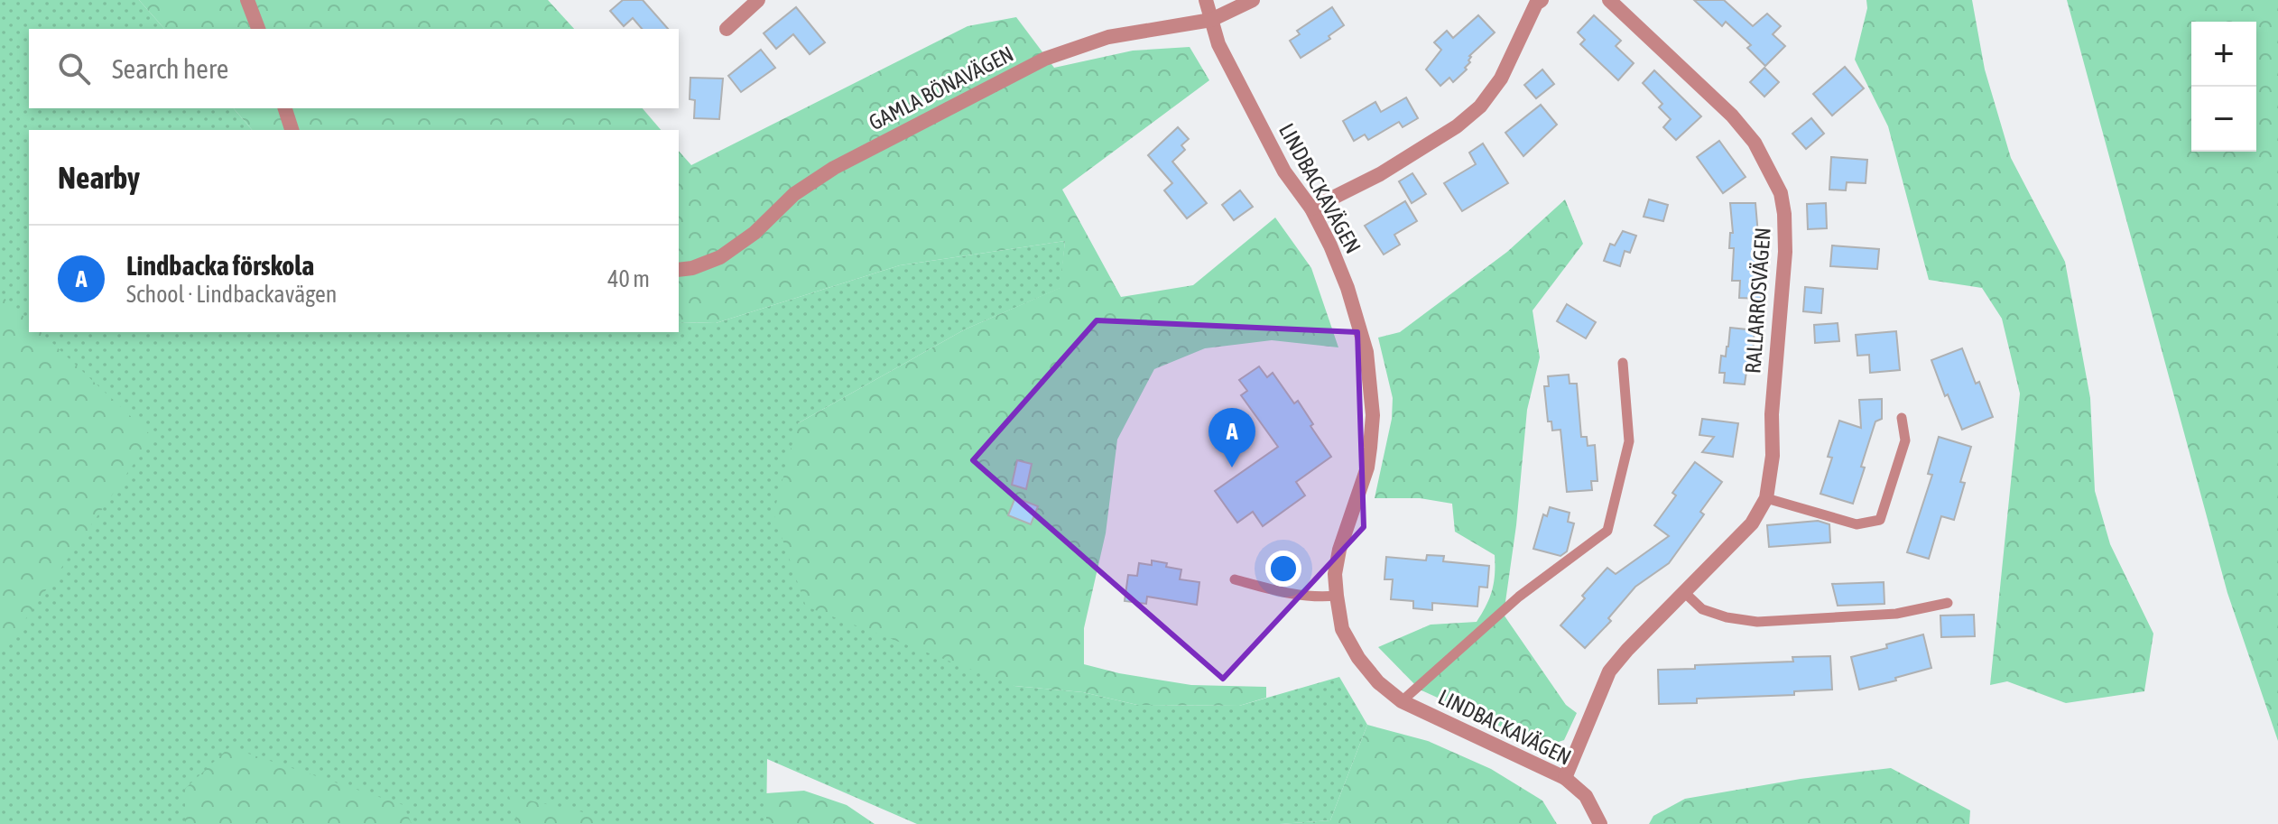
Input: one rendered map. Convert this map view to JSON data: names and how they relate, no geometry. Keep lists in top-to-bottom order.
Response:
{
  "streets": {
    "street": ["GAMLA BÖNAVÄGEN", "LINDBACKAVÄGEN", "RALLARROSVÄGEN"]
  },
  "crossings": [
    ["GAMLA BÖNAVÄGEN", "LINDBACKAVÄGEN"],
    ["LINDBACKAVÄGEN", "RALLARROSVÄGEN"]
  ],
  "page": {
    "map_buttons": ["+", "−"],
    "search": "Search here",
    "heading": "Nearby",
    "list": [
      {
        "mark": "A",
        "name": "Lindbacka förskola",
        "note": "School · Lindbackavägen",
        "value": "40 m"
      }
    ],
    "pins": "A"
  }
}
